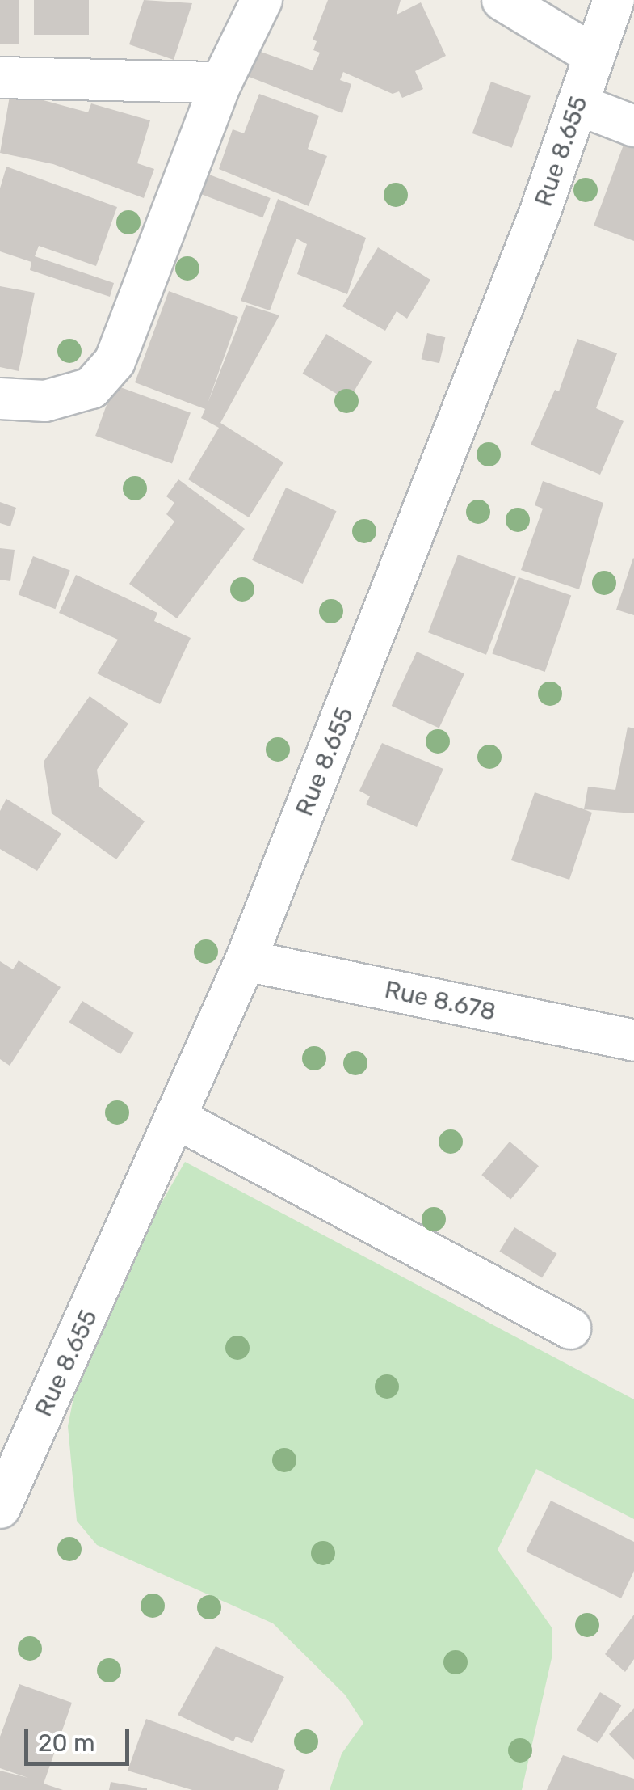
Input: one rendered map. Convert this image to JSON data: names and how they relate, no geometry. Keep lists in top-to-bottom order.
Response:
{
  "streets": {
    "street": ["Rue 8.655", "Rue 8.678"]
  },
  "crossings": [
    ["Rue 8.655", "Rue 8.678"]
  ],
  "scale_bar": "20 m"
}
